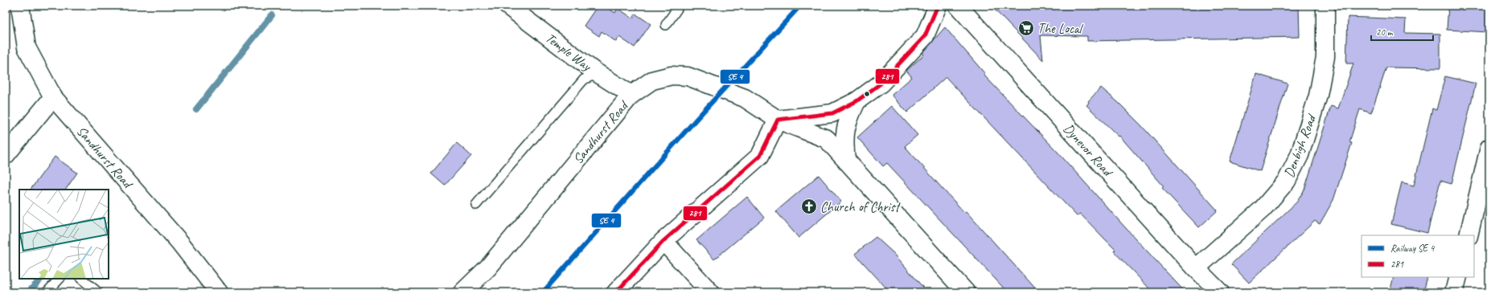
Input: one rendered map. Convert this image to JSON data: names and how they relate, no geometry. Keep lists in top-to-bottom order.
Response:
{
  "streets": {
    "street": [
      "Temple Way",
      "Sandhurst Road",
      "Denbigh Road",
      "Dynevor Road"
    ]
  },
  "crossings": [
    ["Temple Way", "Sandhurst Road"],
    ["Denbigh Road", "Dynevor Road"]
  ],
  "places": {
    "supermarket": ["The Local"],
    "church": ["Church of Christ"]
  },
  "lines": ["transit line 281"],
  "legend": ["Railway SE 4", "281"],
  "scale_bar": "20 m"
}
